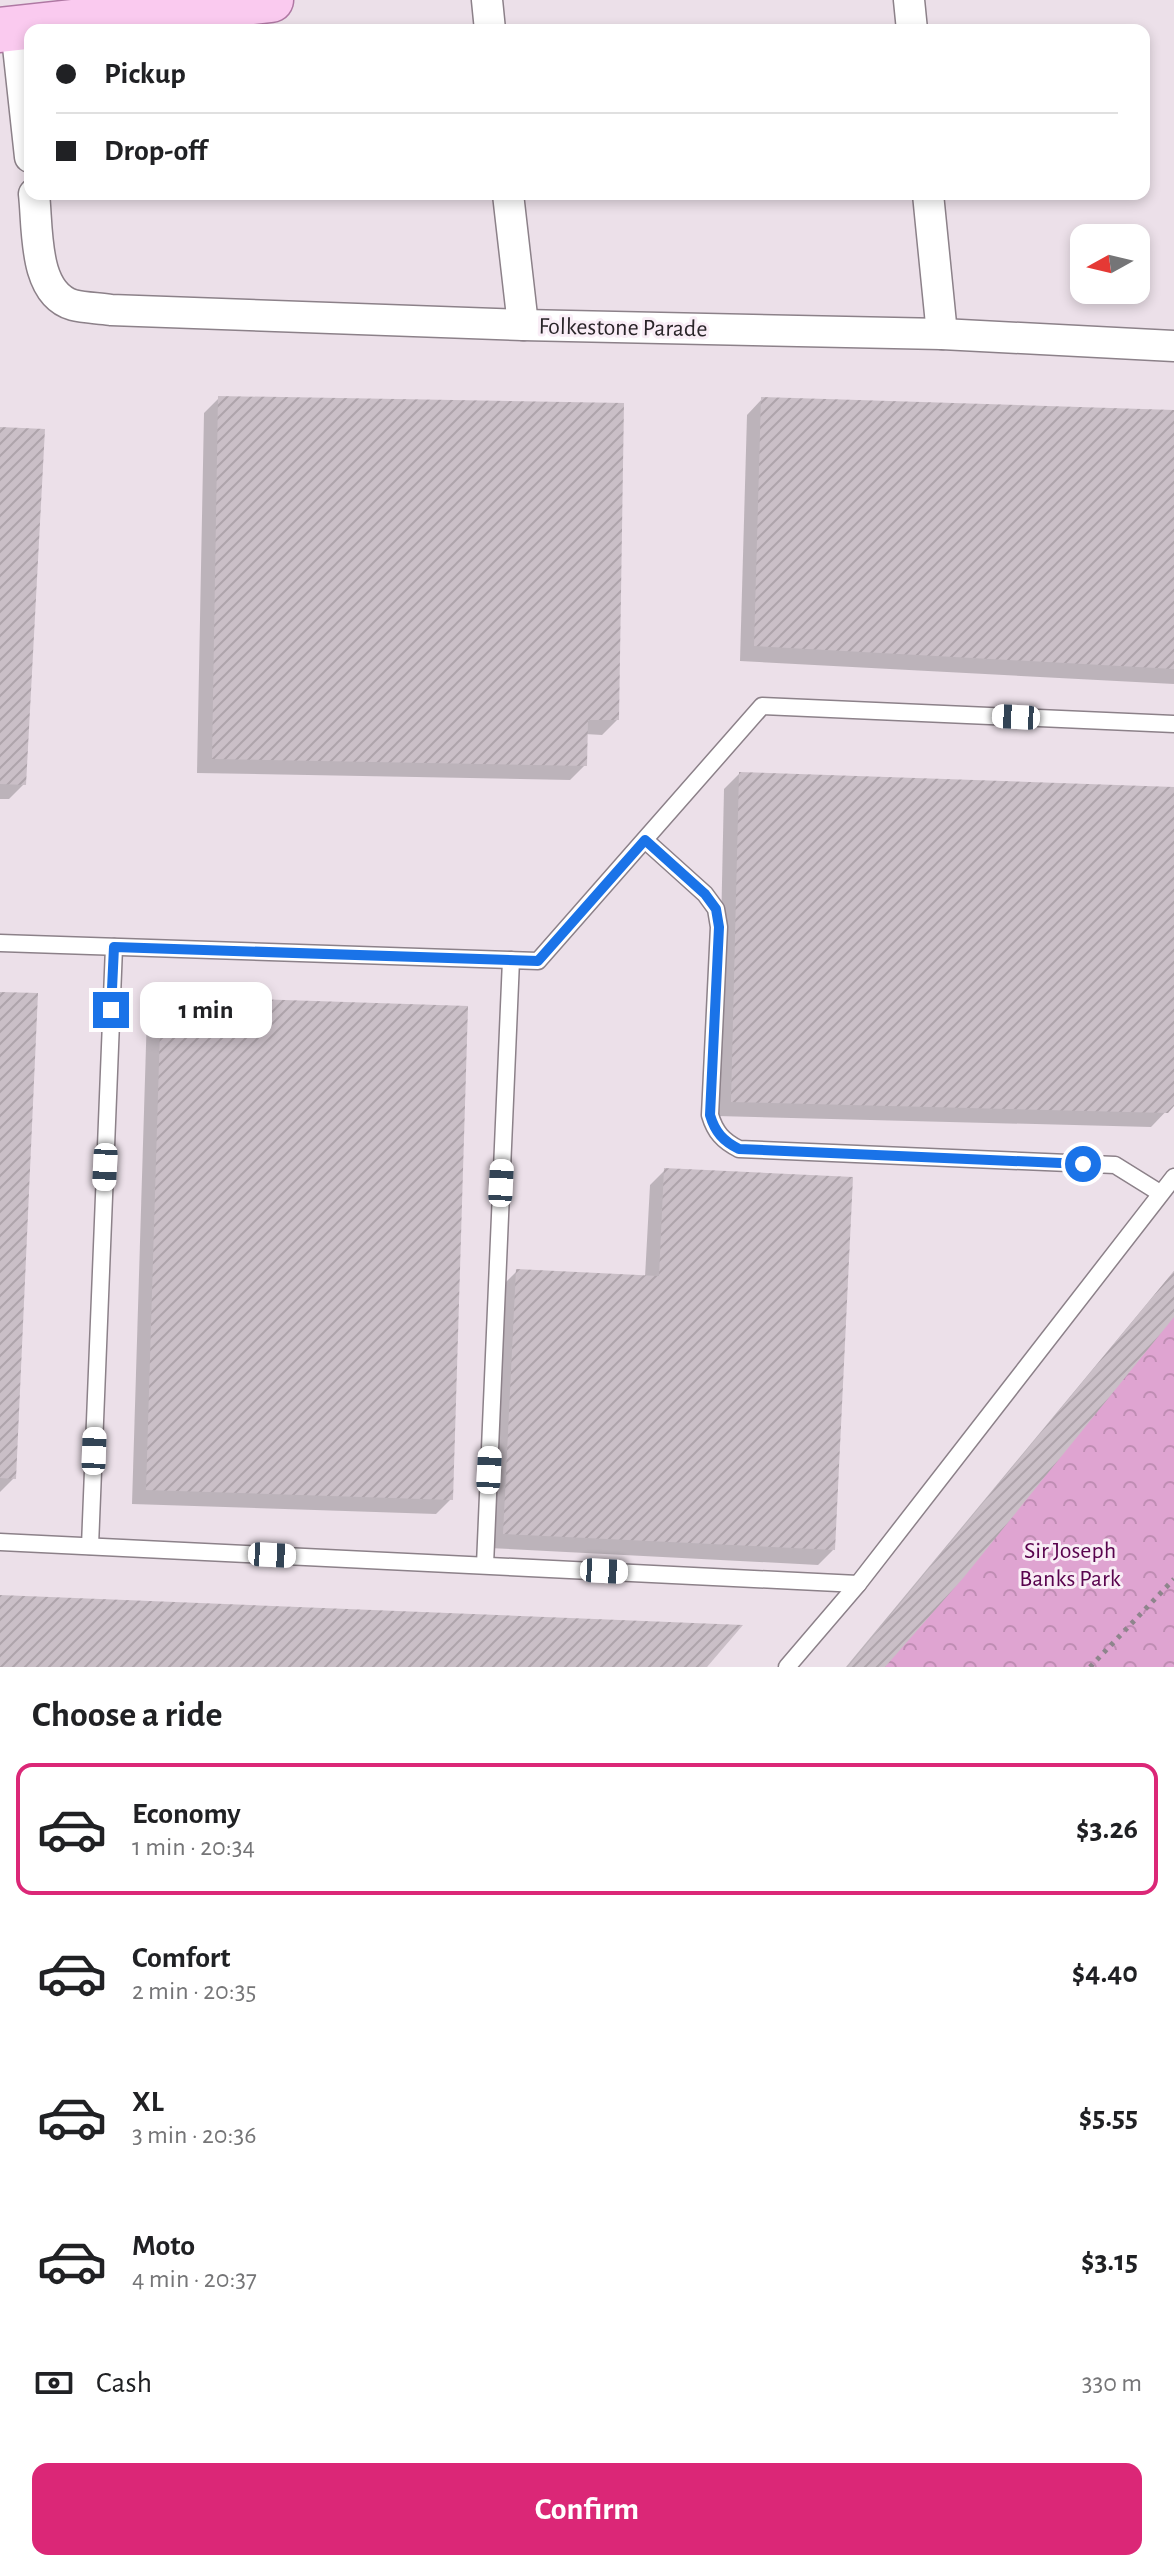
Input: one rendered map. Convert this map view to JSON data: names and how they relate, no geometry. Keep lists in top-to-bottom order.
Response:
{
  "streets": {
    "street": ["Folkestone Parade"]
  },
  "parks": ["Sir Joseph Banks Park"],
  "north": "left",
  "page": {
    "banner": ["Pickup", "Drop-off"],
    "bubble": "1 min",
    "heading": "Choose a ride",
    "list": [
      {
        "name": "Economy",
        "note": "1 min · 20:34",
        "value": "$3.26"
      },
      {
        "name": "Comfort",
        "note": "2 min · 20:35",
        "value": "$4.40"
      },
      {
        "name": "XL",
        "note": "3 min · 20:36",
        "value": "$5.55"
      },
      {
        "name": "Moto",
        "note": "4 min · 20:37",
        "value": "$3.15"
      }
    ],
    "pay": ["Cash", "330 m"],
    "buttons": "Confirm"
  }
}
